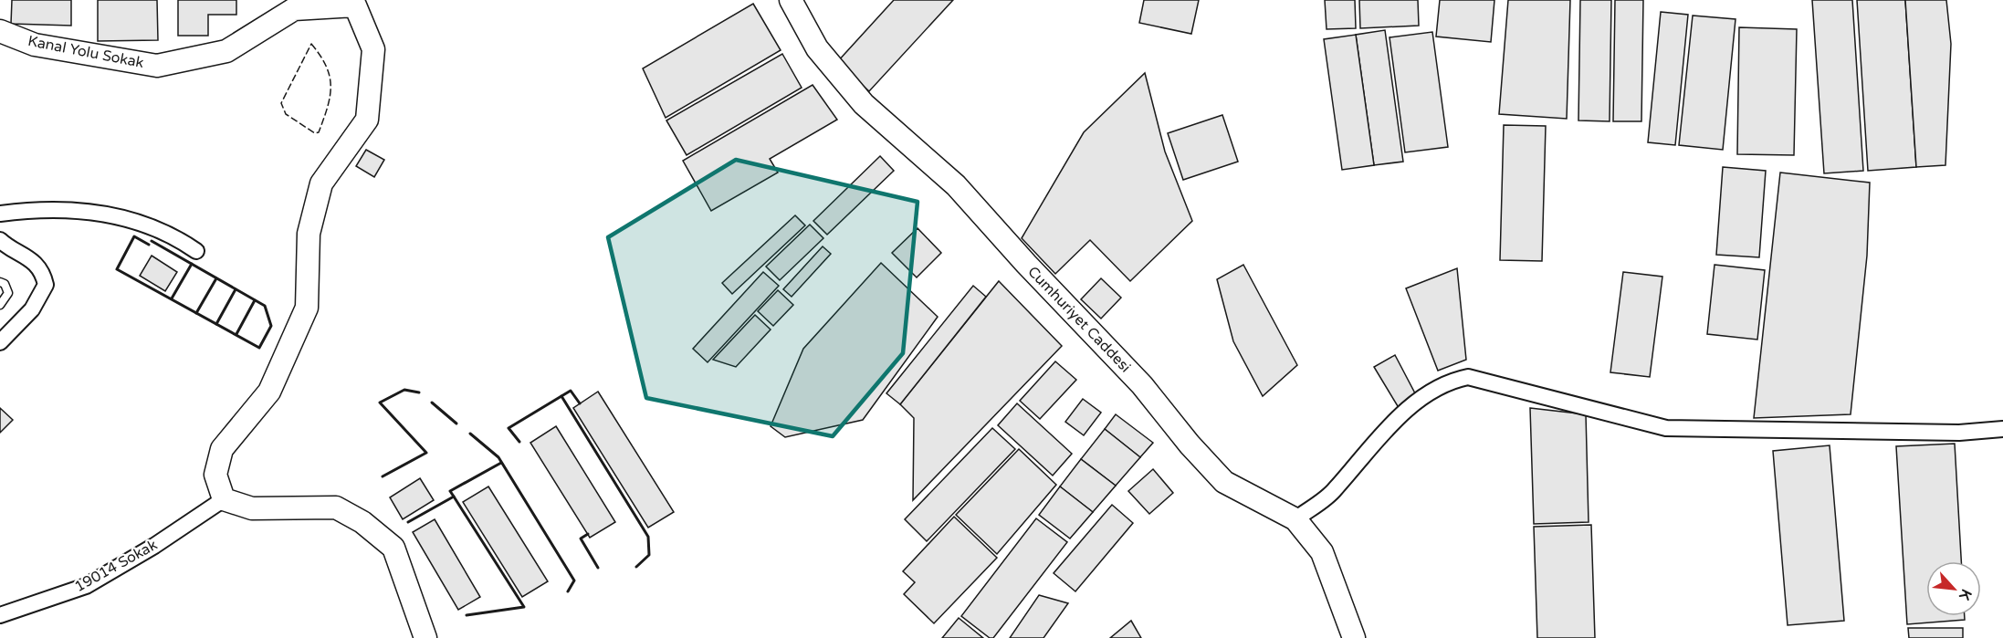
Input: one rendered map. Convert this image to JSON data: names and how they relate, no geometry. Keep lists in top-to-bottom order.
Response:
{
  "streets": {
    "street": ["Kanal Yolu Sokak", "Cumhuriyet Caddesi", "19014 Sokak"]
  },
  "crossings": [
    ["Kanal Yolu Sokak", "19014 Sokak"]
  ],
  "north": "bottom right"
}
